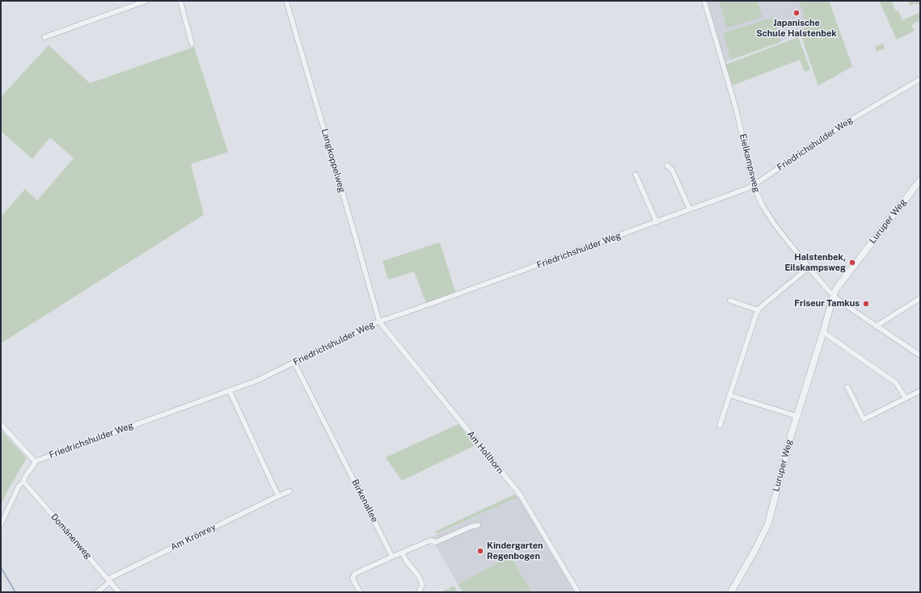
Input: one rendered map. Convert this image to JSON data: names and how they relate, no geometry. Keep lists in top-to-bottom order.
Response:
{
  "streets": {
    "street": [
      "Friedrichshulder Weg",
      "Langkoppelweg",
      "Eielkampsweg",
      "Luruper Weg",
      "Am Hollhorn",
      "Birkenallee",
      "Domänenweg",
      "Am Krönrey"
    ]
  },
  "crossings": [
    ["Friedrichshulder Weg", "Langkoppelweg"],
    ["Friedrichshulder Weg", "Eielkampsweg"],
    ["Friedrichshulder Weg", "Am Hollhorn"],
    ["Friedrichshulder Weg", "Birkenallee"],
    ["Langkoppelweg", "Am Hollhorn"],
    ["Eielkampsweg", "Luruper Weg"],
    ["Domänenweg", "Am Krönrey"]
  ],
  "places": [
    "Japanische Schule Halstenbek",
    "Halstenbek, Eilskampsweg",
    "Friseur Tamkus",
    "Kindergarten Regenbogen"
  ]
}
